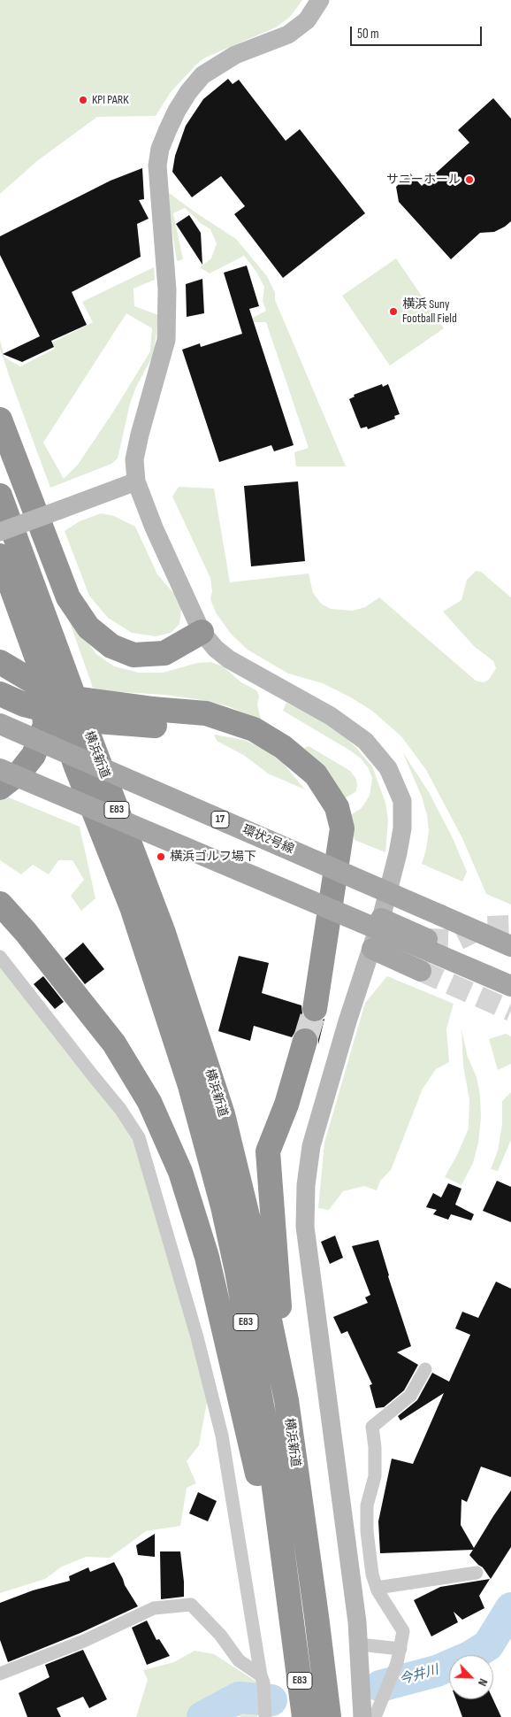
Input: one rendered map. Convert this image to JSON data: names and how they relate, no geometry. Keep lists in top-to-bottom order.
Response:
{
  "streets": {
    "highway": ["横浜新道", "E83"],
    "main road": ["17", "環状2号線"]
  },
  "water": ["今井川"],
  "places": [
    "KPI PARK",
    "サニーホール",
    "横浜 Suny Football Field",
    "横浜ゴルフ場下"
  ],
  "scale_bar": "50 m",
  "north": "bottom right"
}
